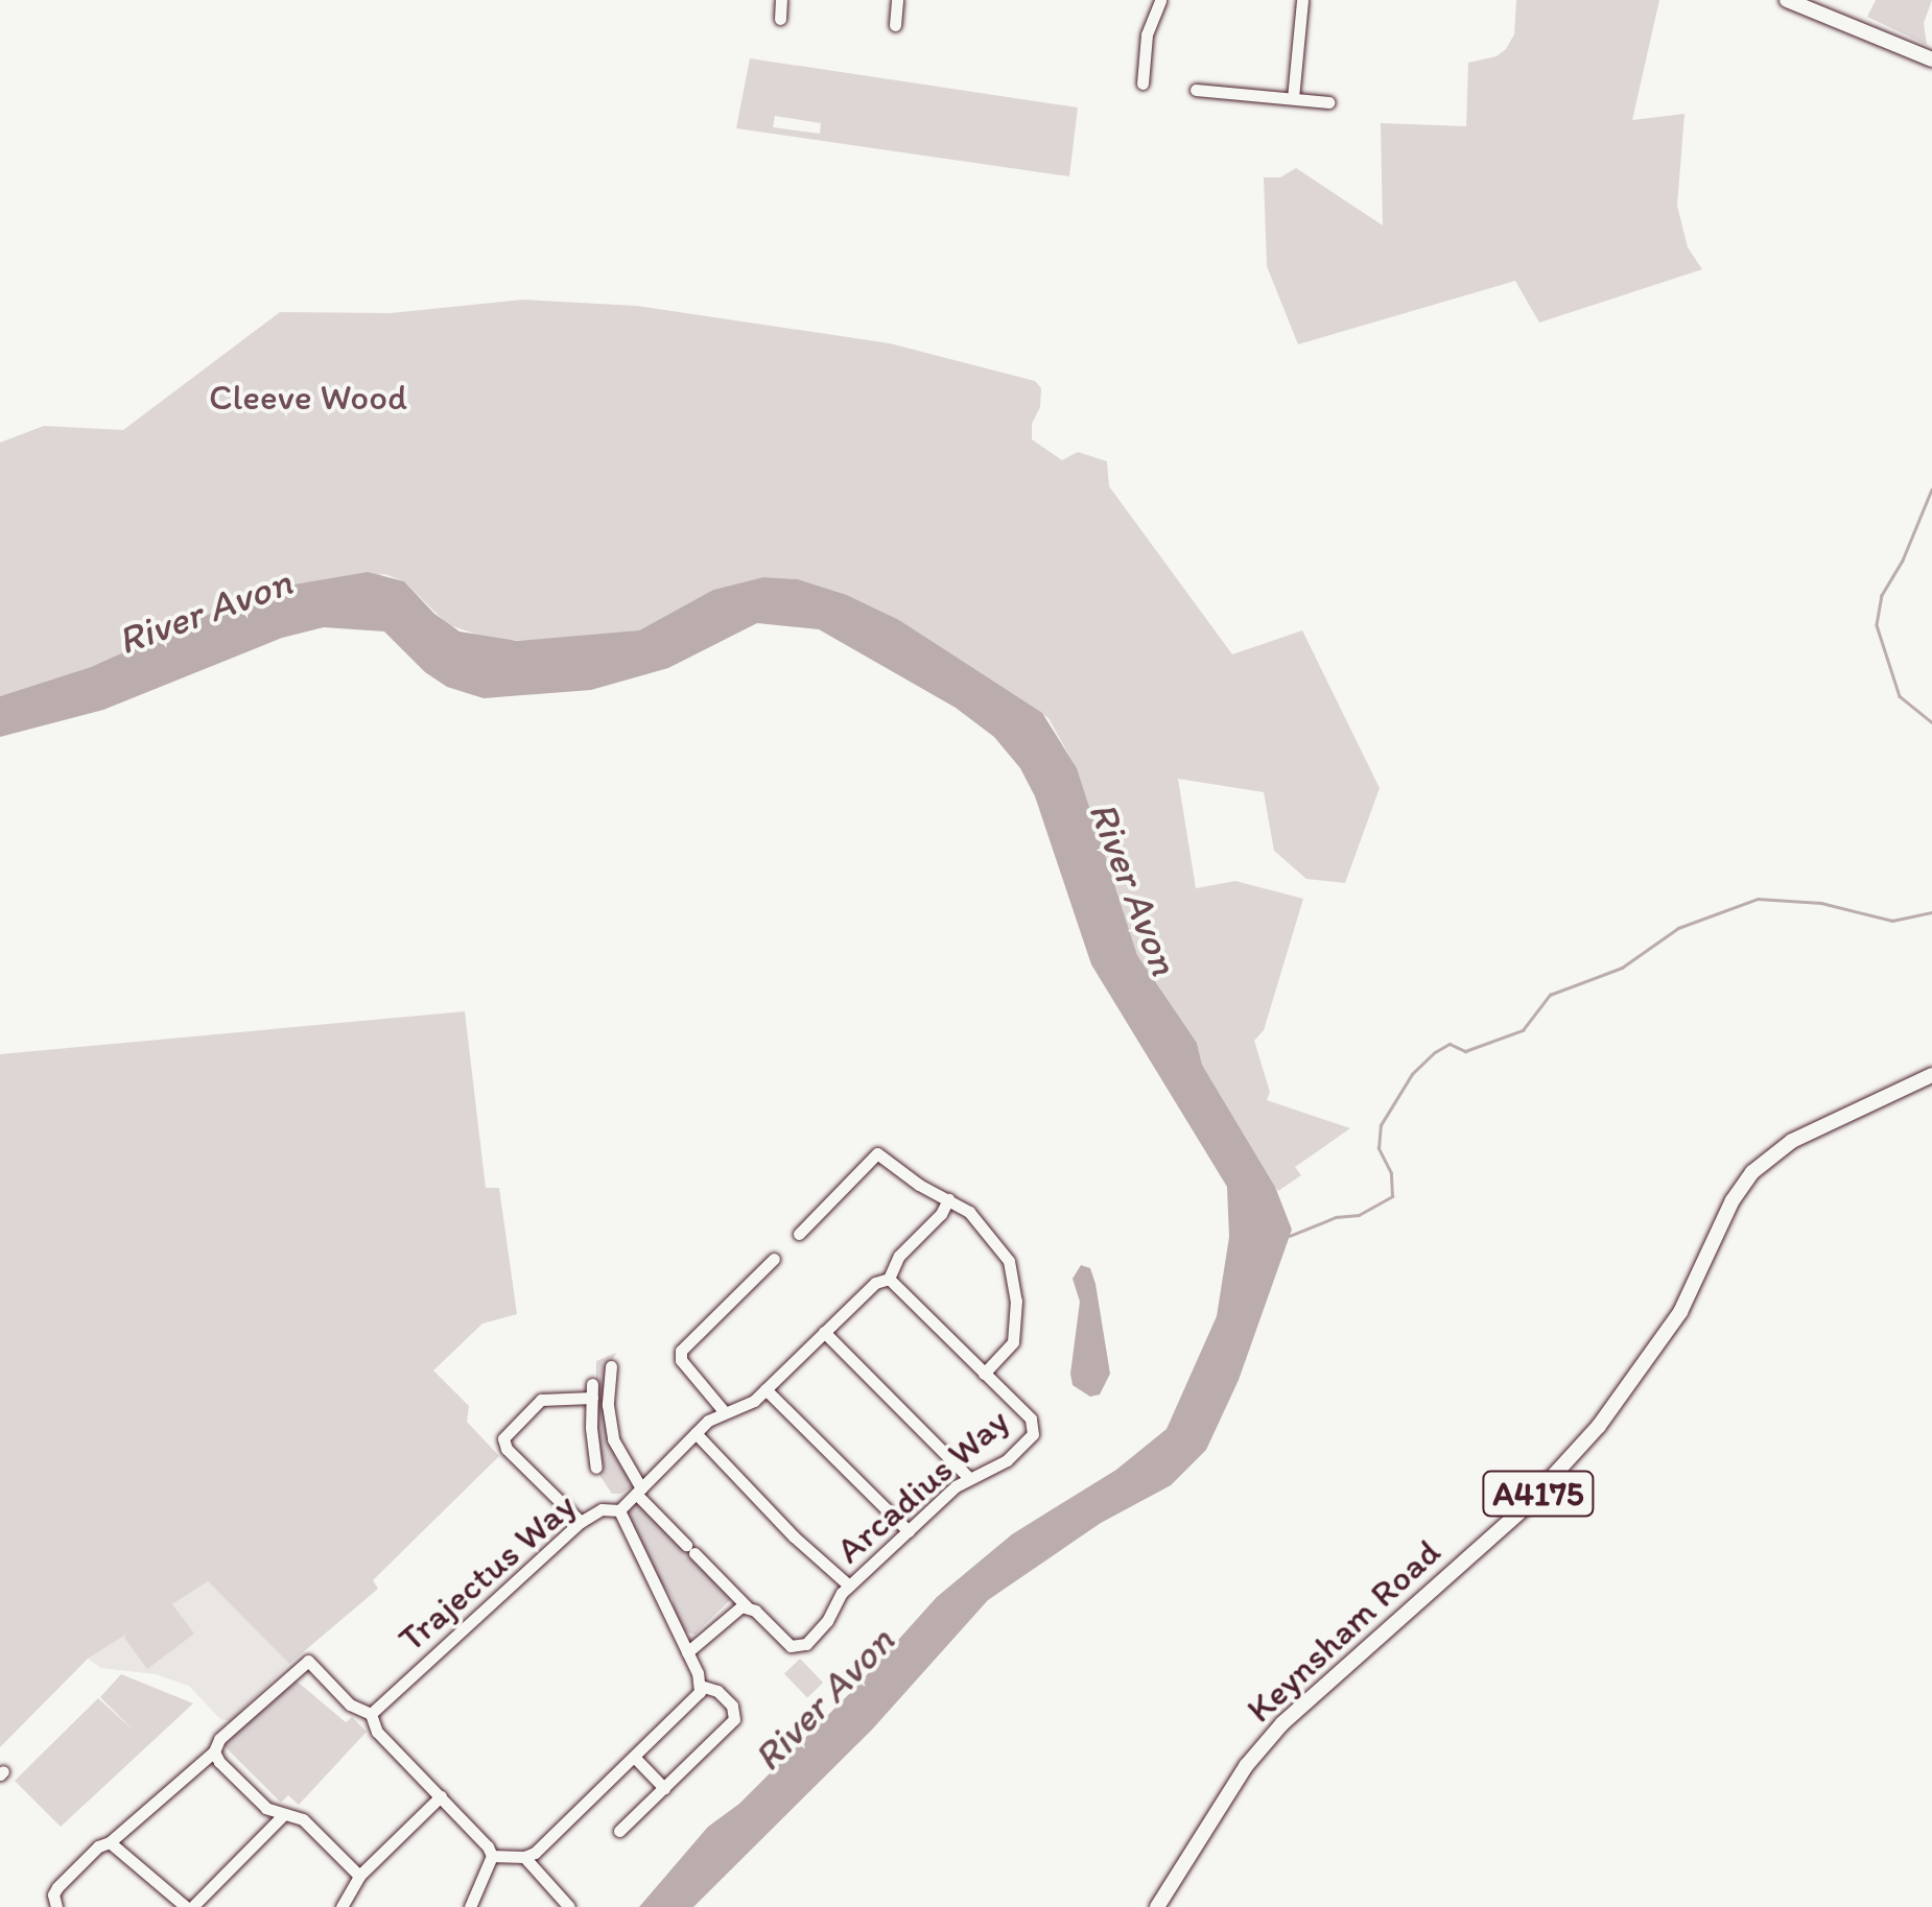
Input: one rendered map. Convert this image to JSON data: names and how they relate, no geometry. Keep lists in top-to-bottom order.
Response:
{
  "streets": {
    "main road": ["A4175", "Keynsham Road"],
    "street": ["Arcadius Way", "Trajectus Way"]
  },
  "water": ["River Avon"],
  "parks": ["Cleeve Wood"]
}
